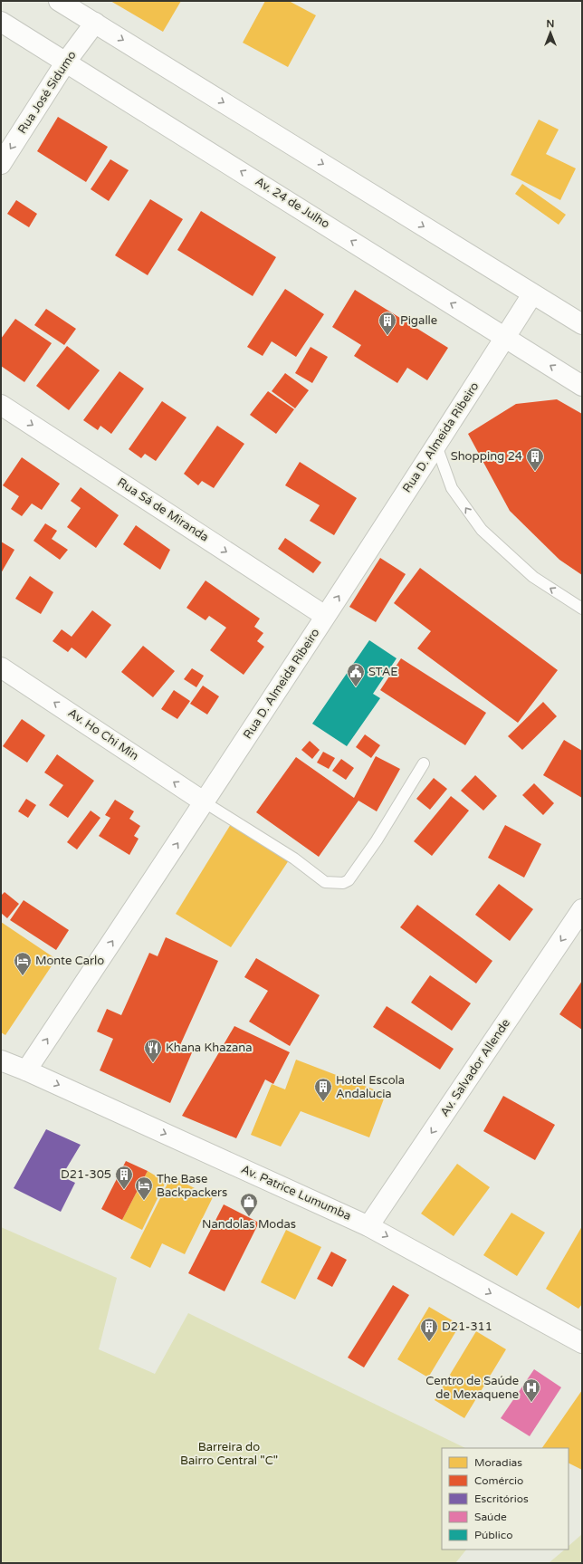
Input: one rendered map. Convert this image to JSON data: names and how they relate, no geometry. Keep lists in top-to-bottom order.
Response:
{
  "streets": {
    "street": [
      "Rua José Sidumo",
      "Av. 24 de Julho",
      "Rua D. Almeida Ribeiro",
      "Rua Sá de Miranda",
      "Av. Ho Chi Min",
      "Av. Salvador Allende",
      "Av. Patrice Lumumba"
    ]
  },
  "crossings": [
    ["Rua José Sidumo", "Av. 24 de Julho"],
    ["Av. 24 de Julho", "Rua D. Almeida Ribeiro"],
    ["Rua D. Almeida Ribeiro", "Rua Sá de Miranda"],
    ["Rua D. Almeida Ribeiro", "Av. Ho Chi Min"],
    ["Rua D. Almeida Ribeiro", "Av. Patrice Lumumba"],
    ["Av. Salvador Allende", "Av. Patrice Lumumba"]
  ],
  "one_way": [
    "Rua José Sidumo",
    "Rua D. Almeida Ribeiro",
    "Rua Sá de Miranda",
    "Av. Ho Chi Min",
    "Av. Salvador Allende",
    "Av. Patrice Lumumba"
  ],
  "parks": ["Barreira do Bairro Central \"C\""],
  "places": {
    "building": [
      "Pigalle",
      "Shopping 24",
      "Hotel Escola Andalucia",
      "D21-305",
      "D21-311"
    ],
    "public building": ["STAE"],
    "hotel": ["Monte Carlo", "The Base Backpackers"],
    "restaurant": ["Khana Khazana"],
    "shop": ["Nandolas Modas"],
    "hospital": ["Centro de Saúde de Mexaquene"]
  },
  "legend": [
    "Moradias",
    "Comércio",
    "Escritórios",
    "Saúde",
    "Público"
  ],
  "north": "top"
}
